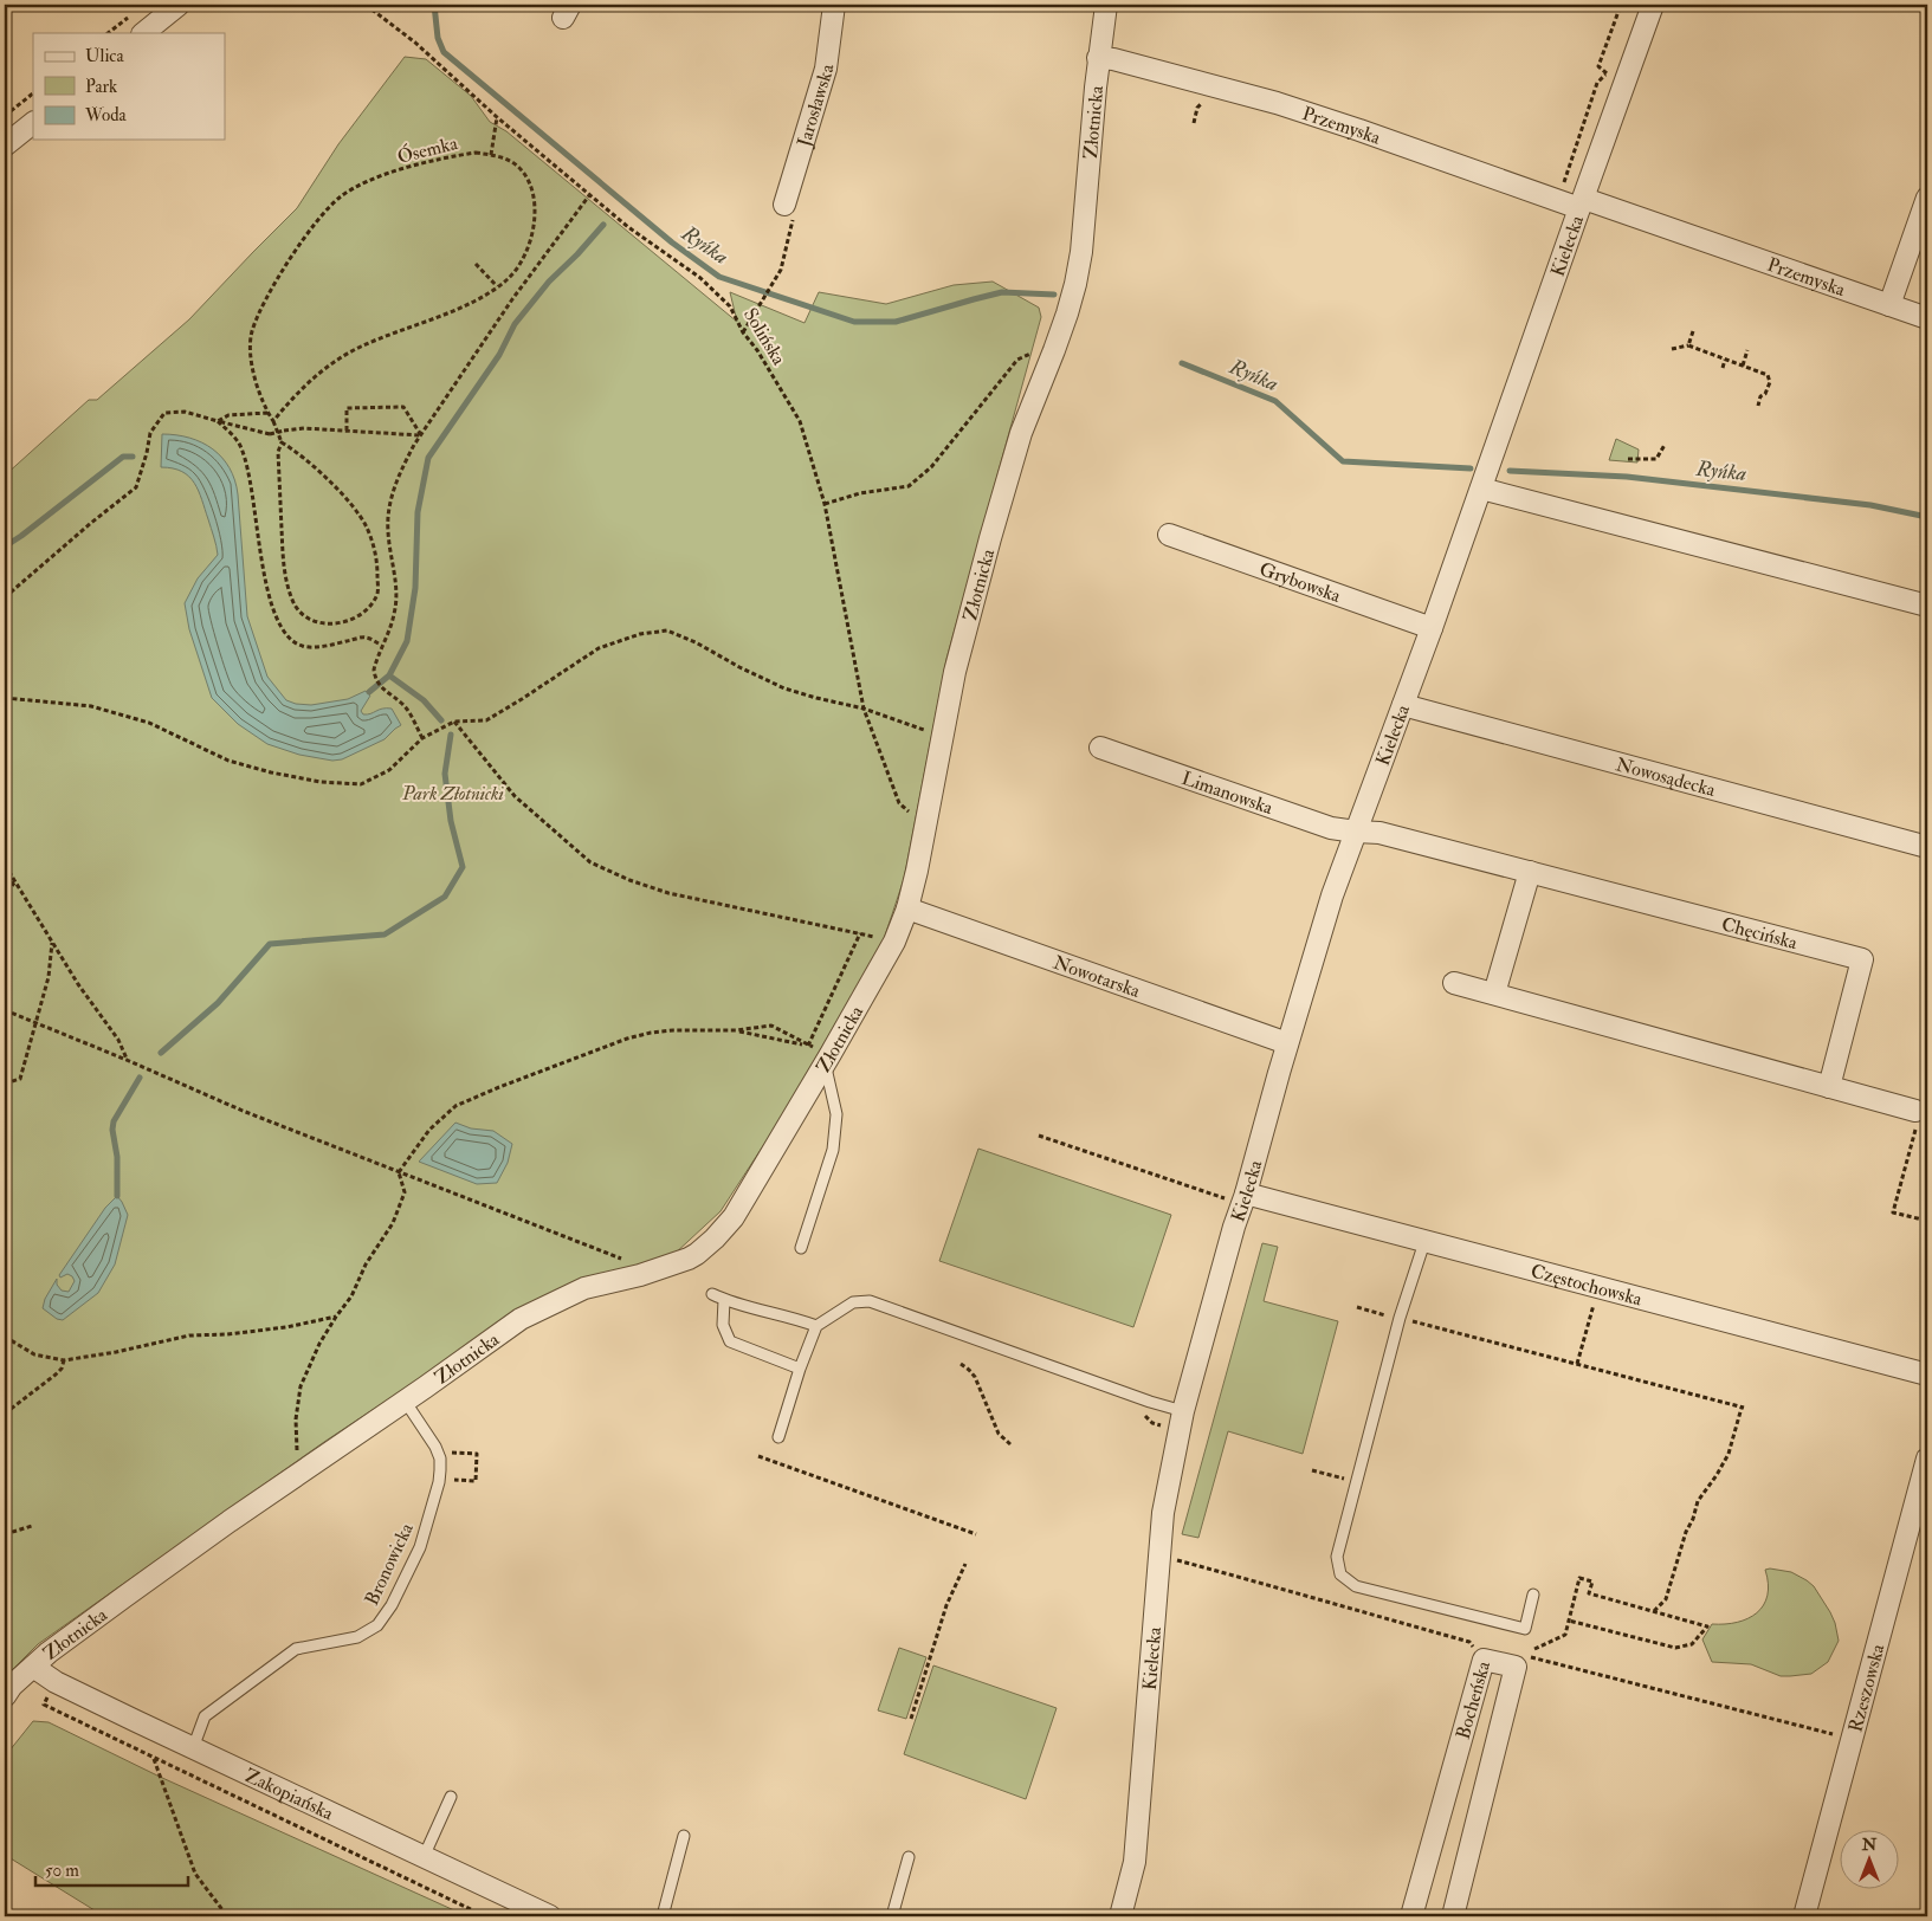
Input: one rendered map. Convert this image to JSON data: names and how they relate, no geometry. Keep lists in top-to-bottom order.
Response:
{
  "streets": {
    "street": [
      "Jarosławska",
      "Złotnicka",
      "Przemyska",
      "Kielecka",
      "Grybowska",
      "Nowosądecka",
      "Limanowska",
      "Chęcińska",
      "Nowotarska",
      "Częstochowska",
      "Rzeszowska",
      "Bocheńska",
      "Zakopiańska"
    ],
    "lane": ["Bronowicka"],
    "path": ["Ósemka", "Solińska"]
  },
  "crossings": [
    ["Złotnicka", "Przemyska"],
    ["Złotnicka", "Solińska"],
    ["Złotnicka", "Nowotarska"],
    ["Złotnicka", "Bronowicka"],
    ["Złotnicka", "Zakopiańska"],
    ["Przemyska", "Kielecka"],
    ["Kielecka", "Grybowska"],
    ["Kielecka", "Nowosądecka"],
    ["Kielecka", "Limanowska"],
    ["Kielecka", "Chęcińska"],
    ["Kielecka", "Nowotarska"],
    ["Kielecka", "Częstochowska"],
    ["Limanowska", "Chęcińska"],
    ["Bronowicka", "Zakopiańska"]
  ],
  "water": ["Ryńka"],
  "parks": ["Park Złotnicki"],
  "legend": ["Ulica", "Park", "Woda"],
  "scale_bar": "50 m",
  "north": "top"
}
